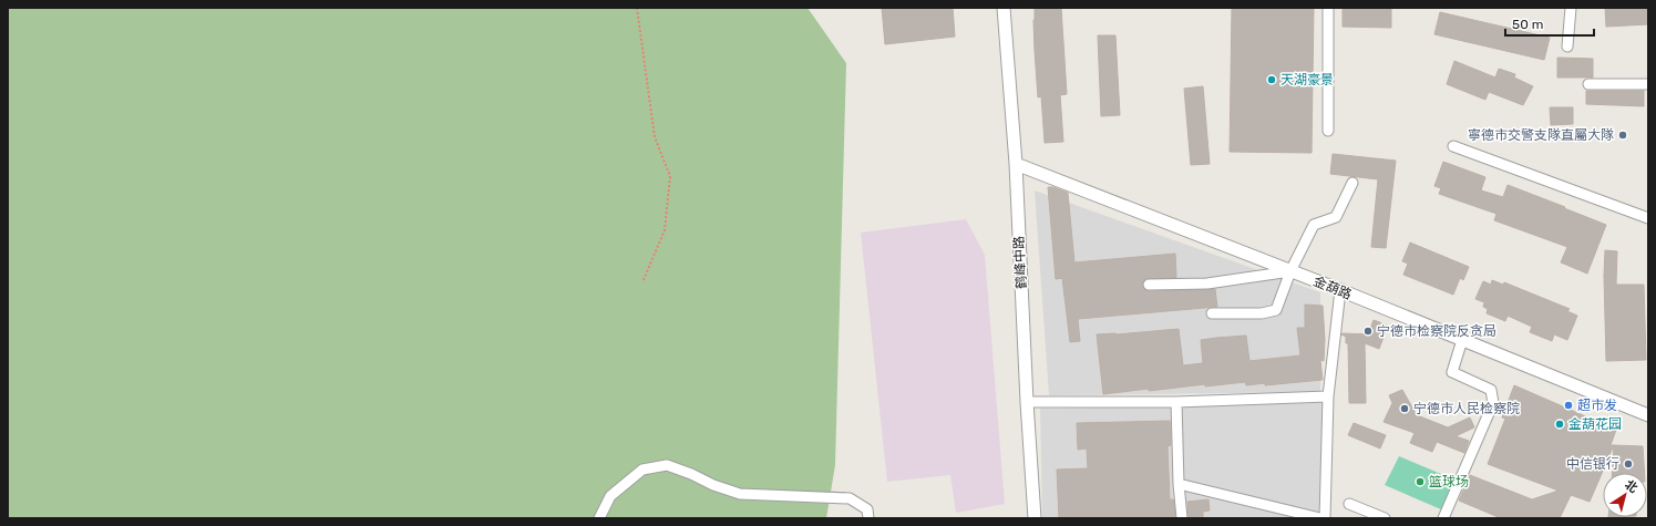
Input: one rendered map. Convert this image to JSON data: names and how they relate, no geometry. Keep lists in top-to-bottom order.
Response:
{
  "streets": {
    "street": ["鹤峰中路", "金葫路"]
  },
  "crossings": [
    ["鹤峰中路", "金葫路"]
  ],
  "places": [
    "天湖豪景",
    "寧德市交警支隊直屬大隊",
    "宁德市检察院反贪局",
    "超市发",
    "宁德市人民检察院",
    "金葫花园",
    "中信银行",
    "篮球场"
  ],
  "scale_bar": "50 m",
  "north": "top right"
}
